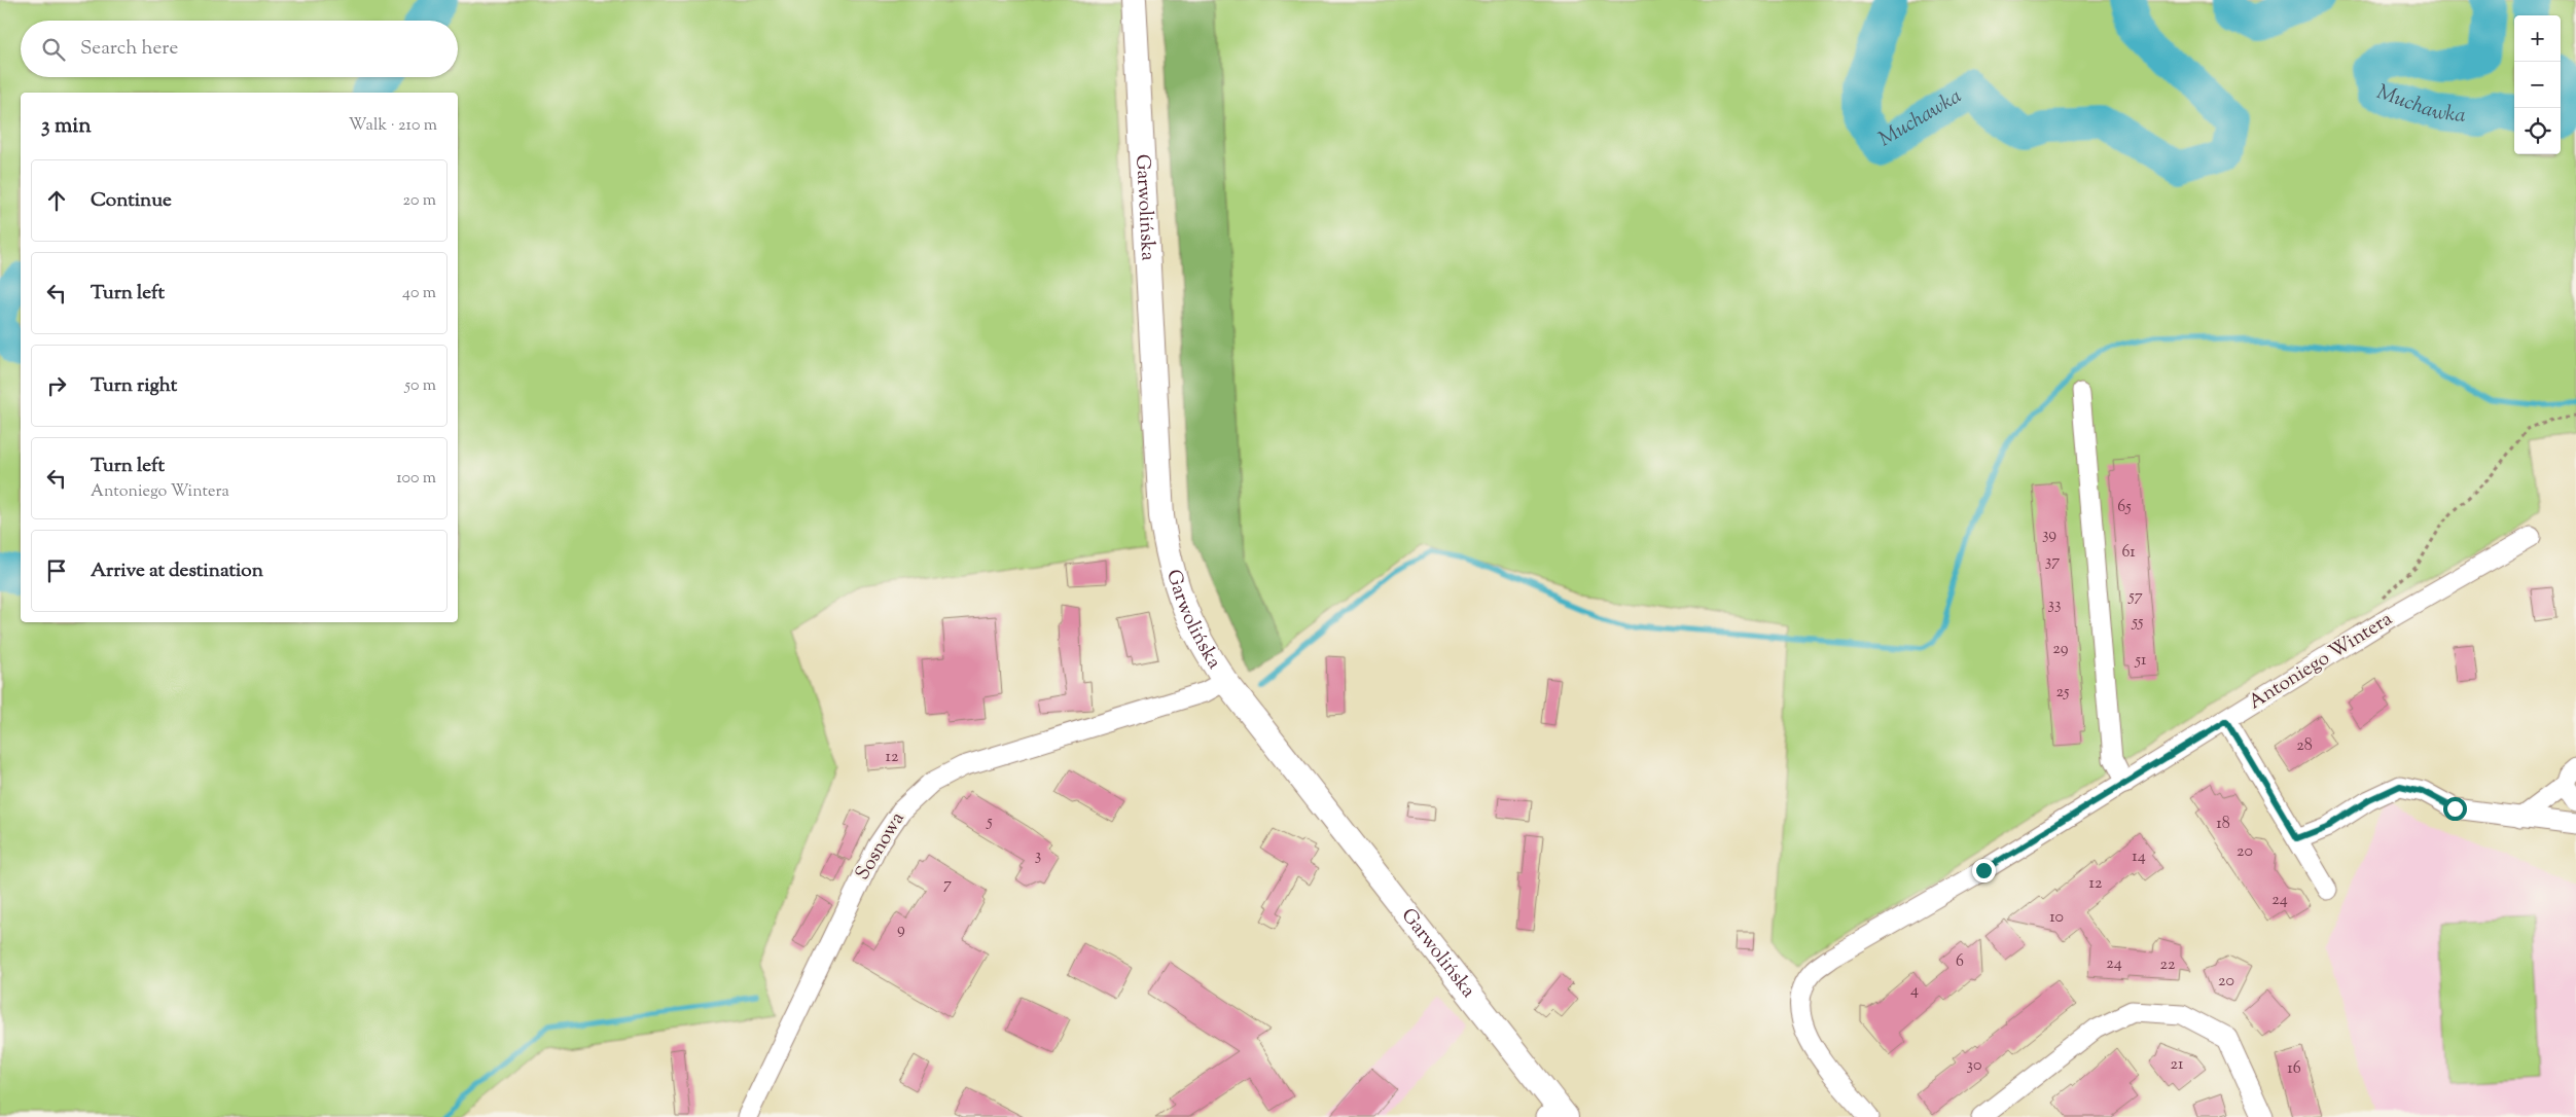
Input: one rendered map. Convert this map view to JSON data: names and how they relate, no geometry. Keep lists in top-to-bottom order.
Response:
{
  "streets": {
    "main road": ["Garwolińska"],
    "street": ["Antoniego Wintera", "Sosnowa"]
  },
  "crossings": [
    ["Garwolińska", "Sosnowa"]
  ],
  "water": ["Muchawka"],
  "house_numbers": [
    "65",
    "39",
    "61",
    "37",
    "57",
    "33",
    "55",
    "29",
    "51",
    "25",
    "28",
    "12",
    "5",
    "18",
    "20",
    "3",
    "14",
    "12",
    "7",
    "24",
    "10",
    "9",
    "6",
    "24",
    "22",
    "20",
    "4",
    "21",
    "30",
    "16"
  ],
  "page": {
    "map_buttons": ["+", "−"],
    "search": "Search here",
    "heading": ["3 min", "Walk · 210 m"],
    "list": [
      ["Continue", "20 m"],
      ["Turn left", "40 m"],
      ["Turn right", "50 m"],
      ["Turn left", "Antoniego Wintera", "100 m"],
      "Arrive at destination"
    ]
  }
}
